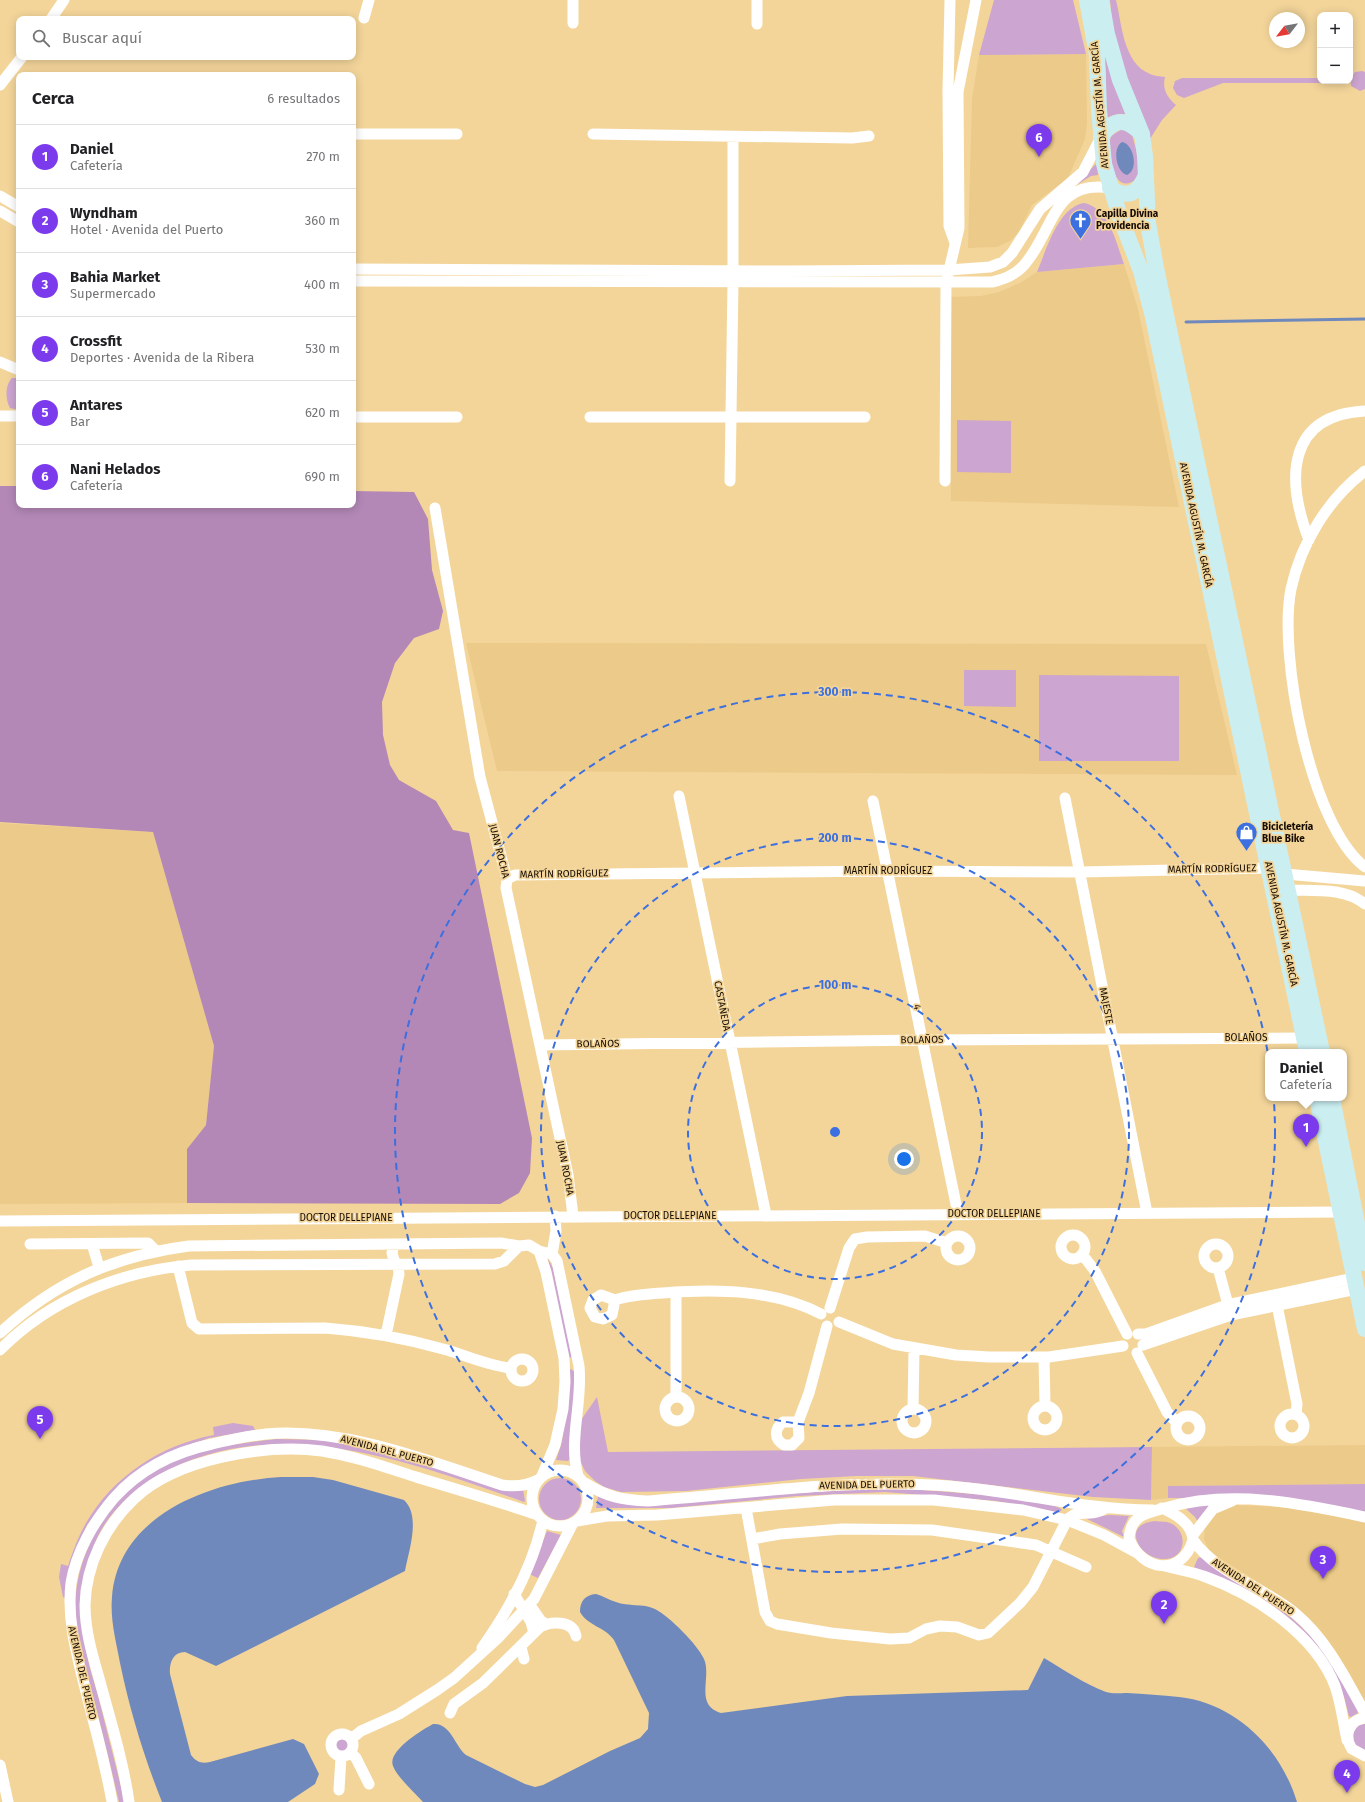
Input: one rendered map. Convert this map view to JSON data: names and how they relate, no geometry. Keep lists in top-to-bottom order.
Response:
{
  "streets": {
    "main road": ["AVENIDA AGUSTÍN M. GARCÍA"],
    "street": [
      "JUAN ROCHA",
      "MARTÍN RODRÍGUEZ",
      "CASTAÑEDA",
      "MAJESTE",
      "4",
      "BOLAÑOS",
      "DOCTOR DELLEPIANE",
      "AVENIDA DEL PUERTO"
    ]
  },
  "crossings": [
    ["AVENIDA AGUSTÍN M. GARCÍA", "MARTÍN RODRÍGUEZ"],
    ["AVENIDA AGUSTÍN M. GARCÍA", "BOLAÑOS"],
    ["JUAN ROCHA", "MARTÍN RODRÍGUEZ"],
    ["JUAN ROCHA", "BOLAÑOS"],
    ["JUAN ROCHA", "DOCTOR DELLEPIANE"],
    ["MARTÍN RODRÍGUEZ", "CASTAÑEDA"],
    ["MARTÍN RODRÍGUEZ", "MAJESTE"],
    ["MARTÍN RODRÍGUEZ", "4"],
    ["CASTAÑEDA", "BOLAÑOS"],
    ["CASTAÑEDA", "DOCTOR DELLEPIANE"],
    ["MAJESTE", "BOLAÑOS"],
    ["MAJESTE", "DOCTOR DELLEPIANE"],
    ["4", "BOLAÑOS"],
    ["4", "DOCTOR DELLEPIANE"]
  ],
  "places": {
    "church": ["Capilla Divina Providencia"],
    "shop": ["Bicicletería Blue Bike"]
  },
  "north": "bottom left",
  "page": {
    "map_buttons": ["+", "−"],
    "search": "Buscar aquí",
    "heading": ["Cerca", "6 resultados"],
    "pins": [
      "6",
      "1",
      "5",
      "3",
      "2",
      "4"
    ],
    "list": [
      {
        "mark": "1",
        "name": "Daniel",
        "note": "Cafetería",
        "value": "270 m"
      },
      {
        "mark": "2",
        "name": "Wyndham",
        "note": "Hotel · Avenida del Puerto",
        "value": "360 m"
      },
      {
        "mark": "3",
        "name": "Bahia Market",
        "note": "Supermercado",
        "value": "400 m"
      },
      {
        "mark": "4",
        "name": "Crossfit",
        "note": "Deportes · Avenida de la Ribera",
        "value": "530 m"
      },
      {
        "mark": "5",
        "name": "Antares",
        "note": "Bar",
        "value": "620 m"
      },
      {
        "mark": "6",
        "name": "Nani Helados",
        "note": "Cafetería",
        "value": "690 m"
      }
    ],
    "popup": ["Daniel", "Cafetería"]
  },
  "rings": ["300 m", "200 m", "100 m"]
}
